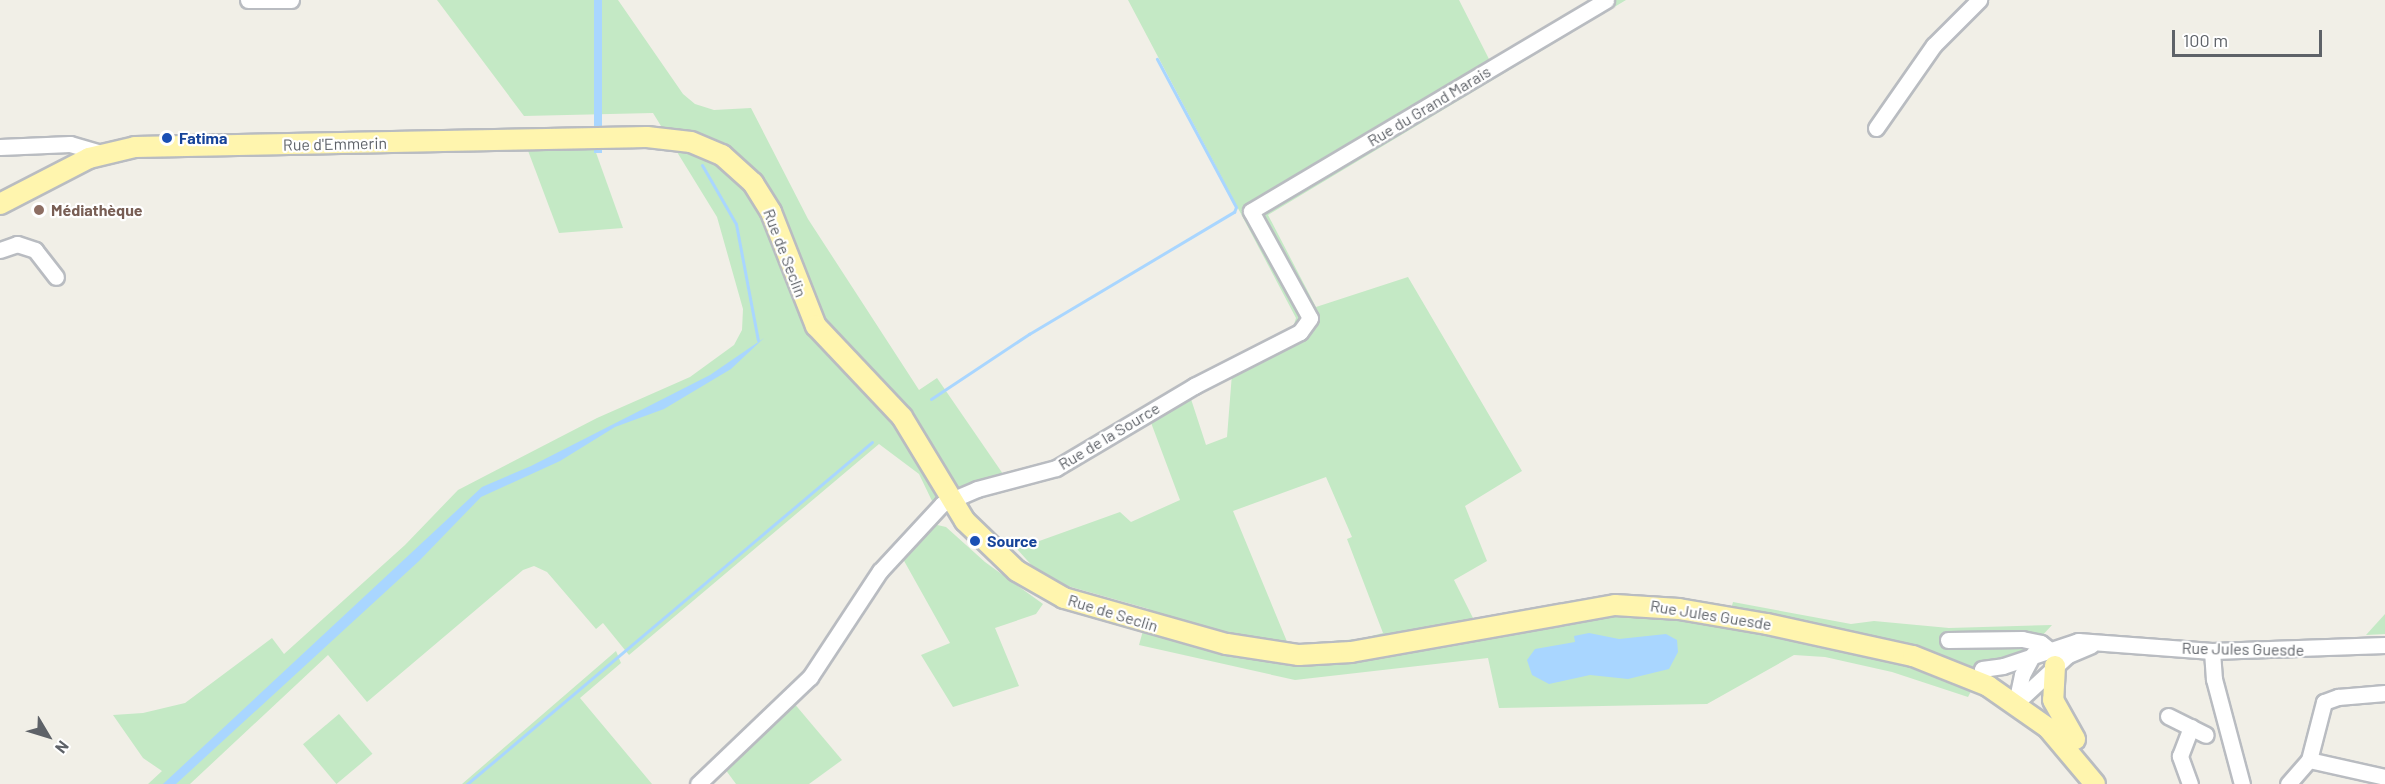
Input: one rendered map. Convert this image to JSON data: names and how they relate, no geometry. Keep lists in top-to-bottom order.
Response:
{
  "streets": {
    "main road": ["Rue d'Emmerin", "Rue de Seclin", "Rue Jules Guesde"],
    "street": ["Rue du Grand Marais", "Rue de la Source"]
  },
  "crossings": [
    ["Rue du Grand Marais", "Rue de la Source"],
    ["Rue d'Emmerin", "Rue de Seclin"],
    ["Rue de Seclin", "Rue de la Source"],
    ["Rue de Seclin", "Rue Jules Guesde"]
  ],
  "places": ["Fatima", "Médiathèque", "Source"],
  "scale_bar": "100 m",
  "north": "bottom right"
}
